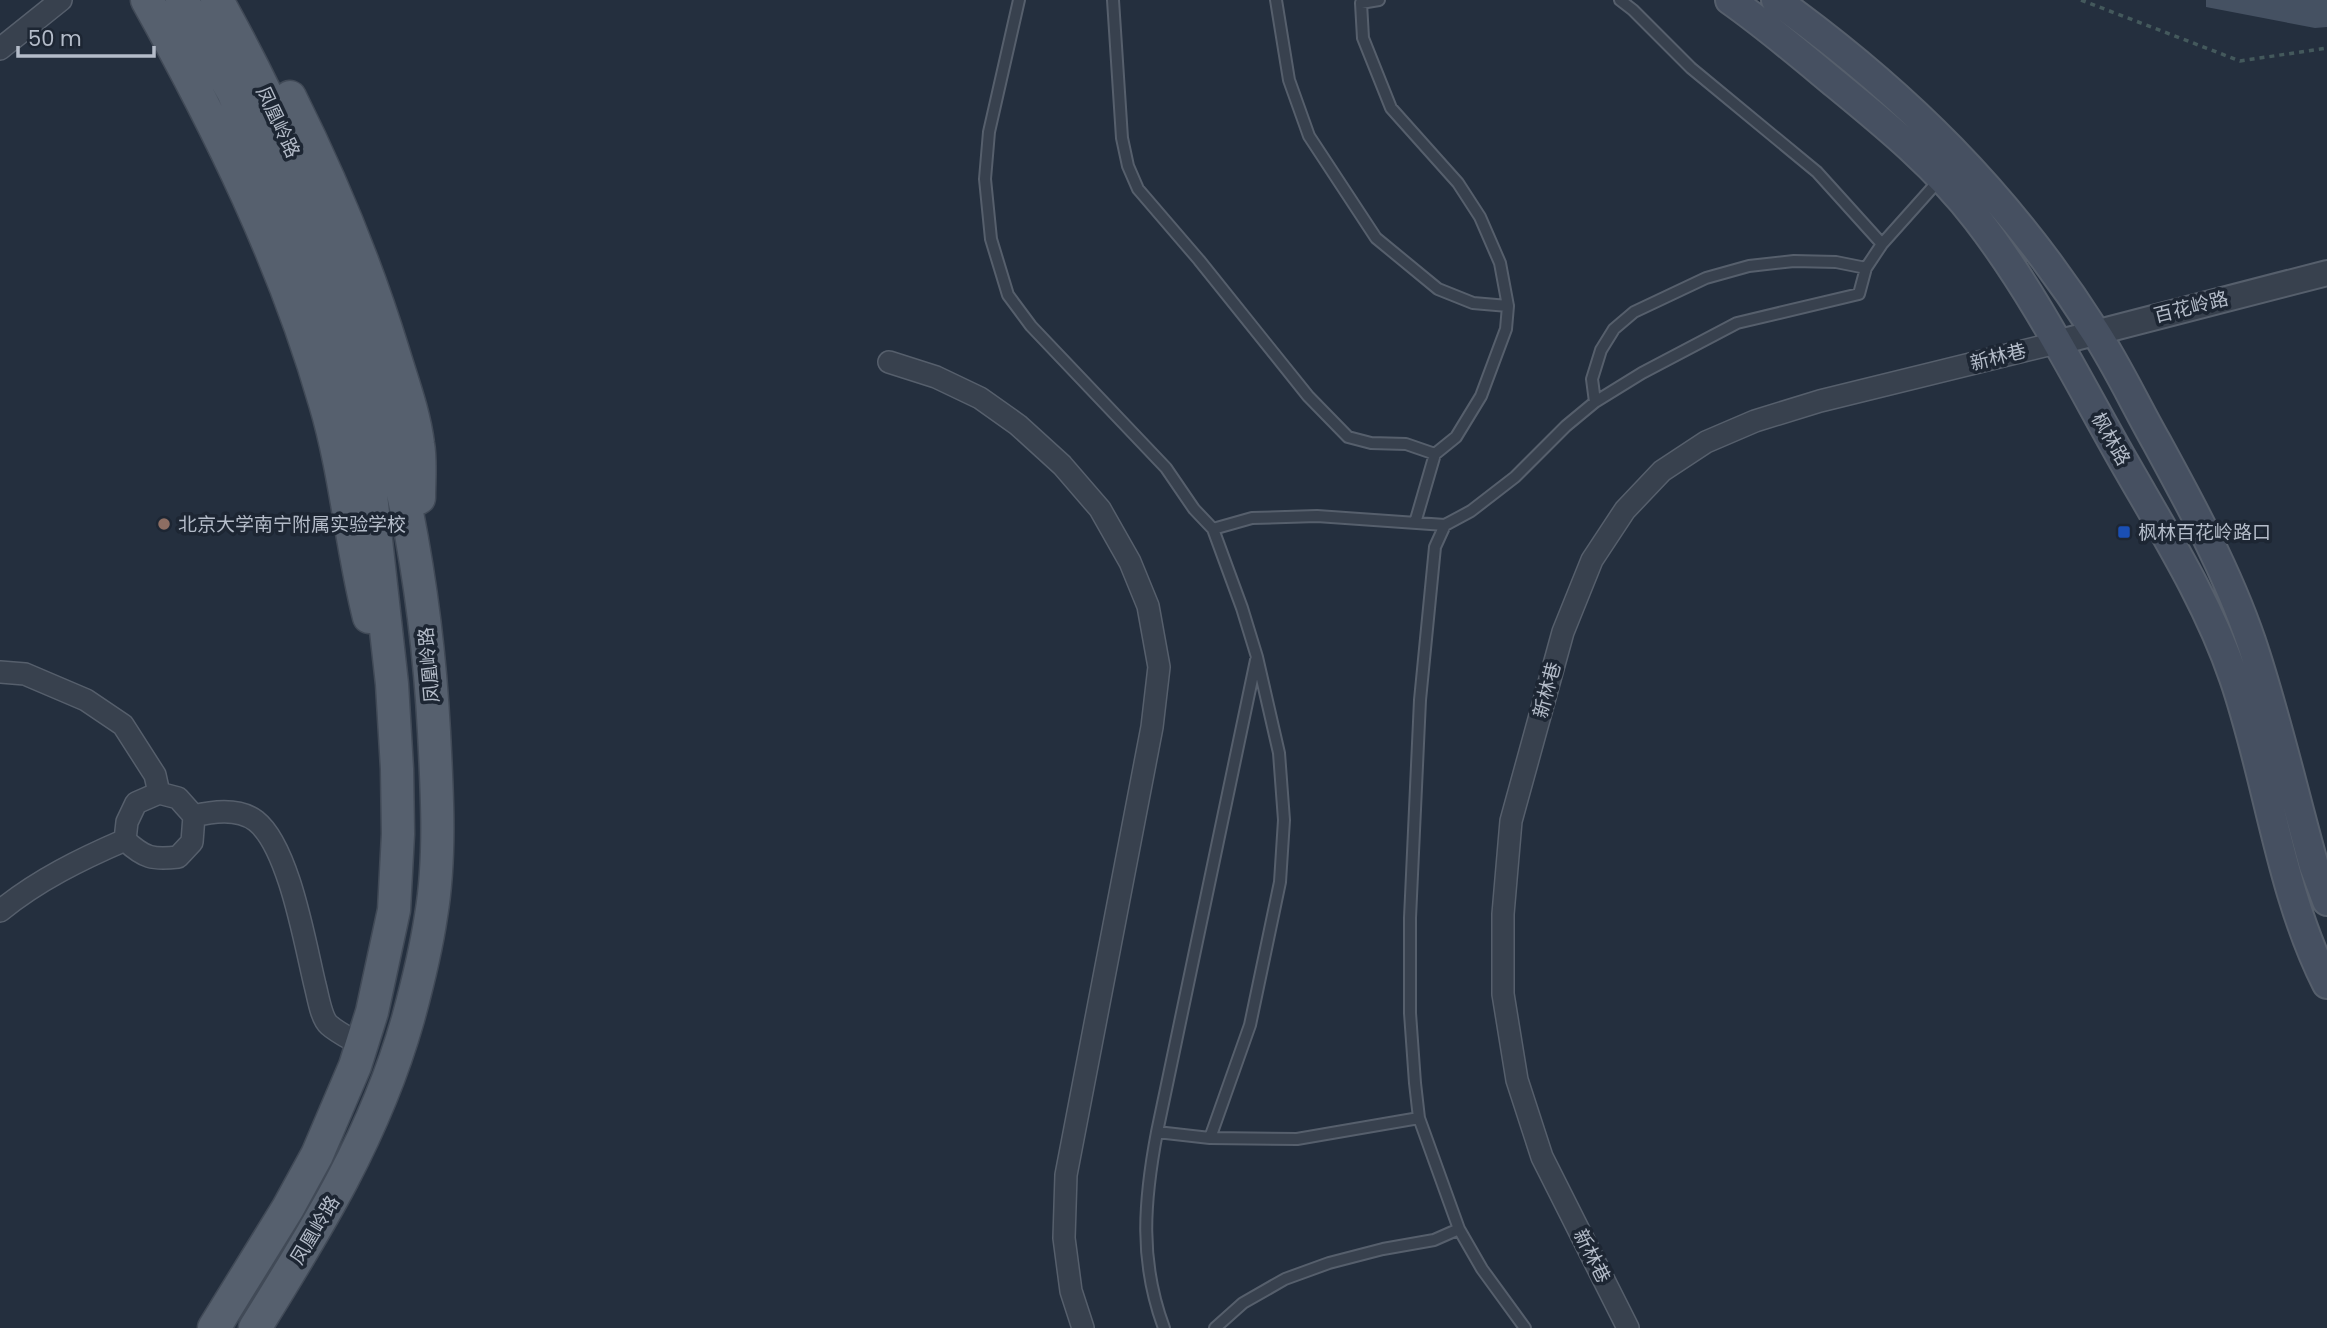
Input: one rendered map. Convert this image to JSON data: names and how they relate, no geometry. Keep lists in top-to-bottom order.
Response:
{
  "streets": {
    "main road": ["凤凰岭路", "枫林路"],
    "street": ["百花岭路", "新林巷"]
  },
  "crossings": [
    ["百花岭路", "新林巷"],
    ["百花岭路", "枫林路"],
    ["新林巷", "枫林路"]
  ],
  "places": {
    "other": ["北京大学南宁附属实验学校"],
    "transit": ["枫林百花岭路口"]
  },
  "scale_bar": "50 m"
}
